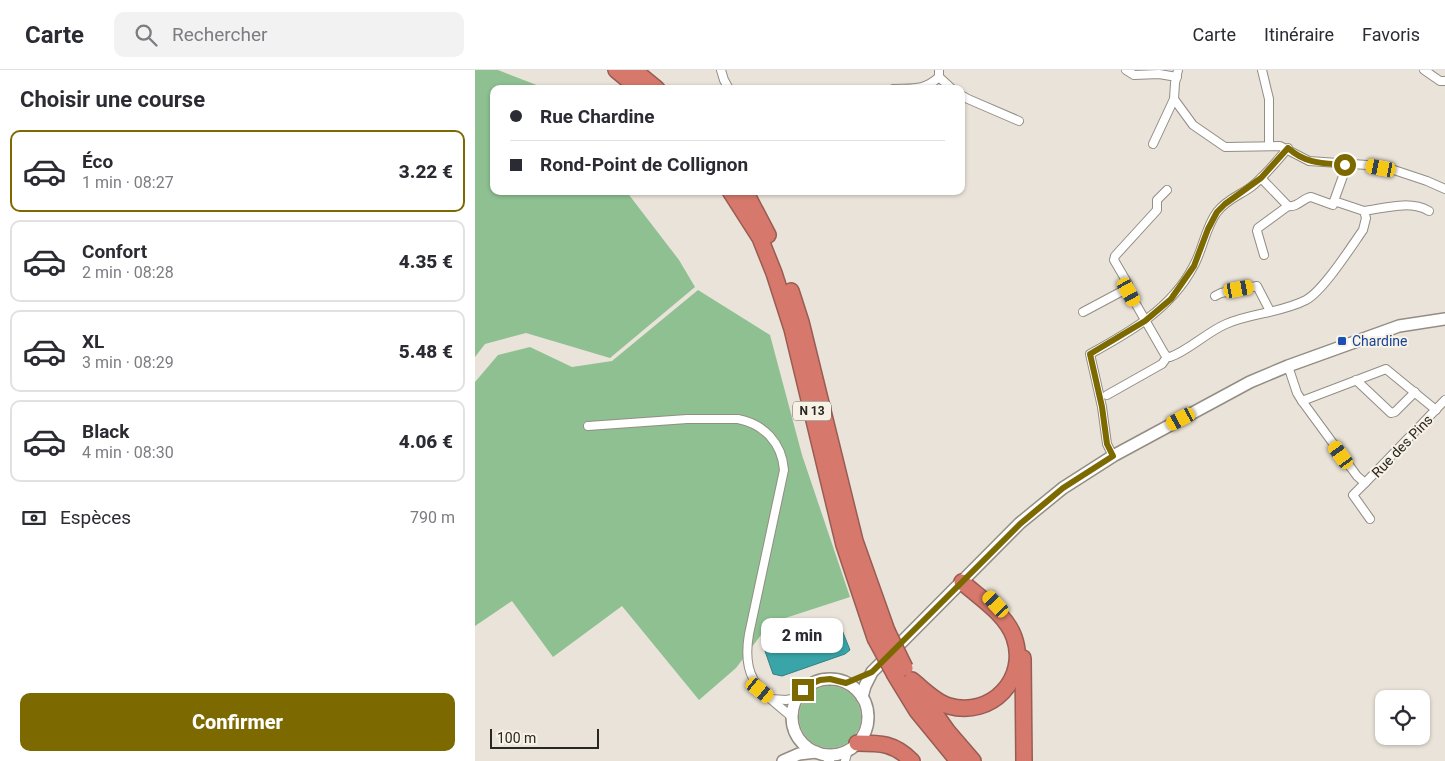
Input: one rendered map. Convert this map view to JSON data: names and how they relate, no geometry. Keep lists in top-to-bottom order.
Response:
{
  "streets": {
    "highway": ["N 13"],
    "street": ["Rue des Pins"]
  },
  "places": {
    "transit": ["Chardine"]
  },
  "scale_bar": "100 m",
  "page": {
    "header": "Carte",
    "search": "Rechercher",
    "nav": ["Carte", "Itinéraire", "Favoris"],
    "heading": "Choisir une course",
    "banner": ["Rue Chardine", "Rond-Point de Collignon"],
    "list": [
      {
        "name": "Éco",
        "note": "1 min · 08:27",
        "value": "3.22 €"
      },
      {
        "name": "Confort",
        "note": "2 min · 08:28",
        "value": "4.35 €"
      },
      {
        "name": "XL",
        "note": "3 min · 08:29",
        "value": "5.48 €"
      },
      {
        "name": "Black",
        "note": "4 min · 08:30",
        "value": "4.06 €"
      }
    ],
    "pay": ["Espèces", "790 m"],
    "bubble": "2 min",
    "buttons": "Confirmer",
    "scale": "100 m"
  }
}
